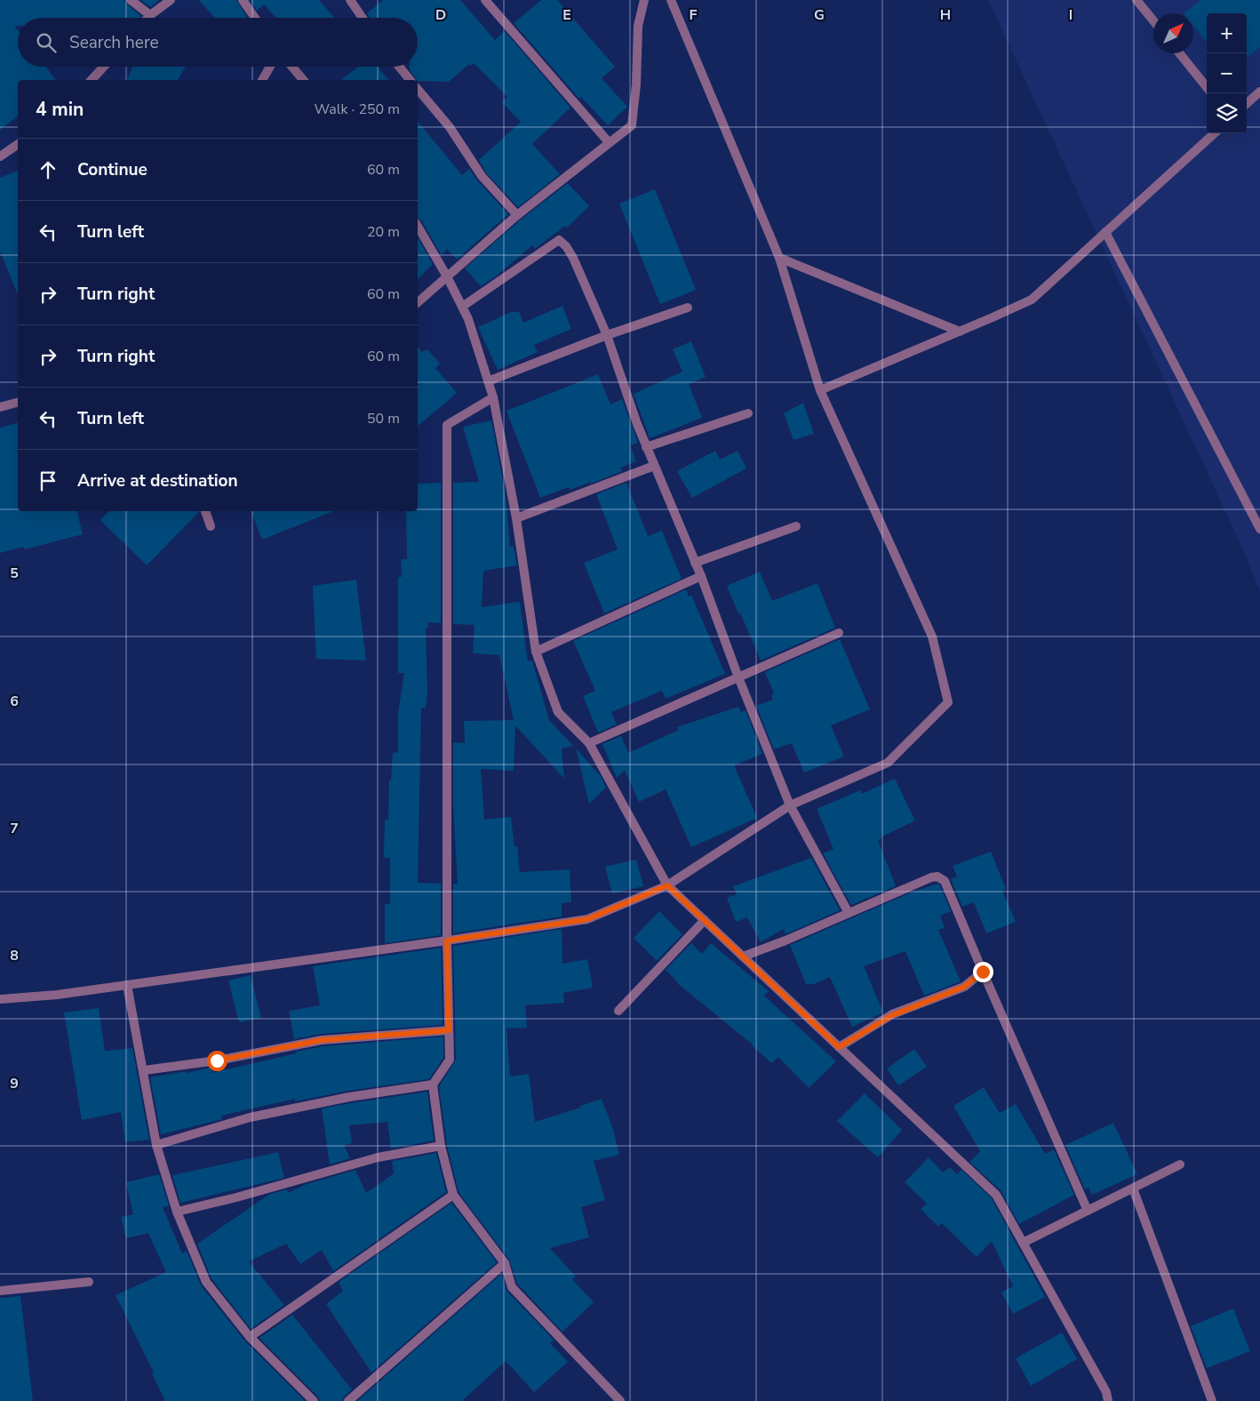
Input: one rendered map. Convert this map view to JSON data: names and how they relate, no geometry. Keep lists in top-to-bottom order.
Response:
{
  "north": "top right",
  "page": {
    "map_buttons": ["+", "−"],
    "search": "Search here",
    "heading": ["4 min", "Walk · 250 m"],
    "list": [
      ["Continue", "60 m"],
      ["Turn left", "20 m"],
      ["Turn right", "60 m"],
      ["Turn right", "60 m"],
      ["Turn left", "50 m"],
      "Arrive at destination"
    ]
  },
  "grid": {
    "columns": [
      "D",
      "E",
      "F",
      "G",
      "H",
      "I"
    ],
    "rows": [
      "5",
      "6",
      "7",
      "8",
      "9"
    ]
  }
}
